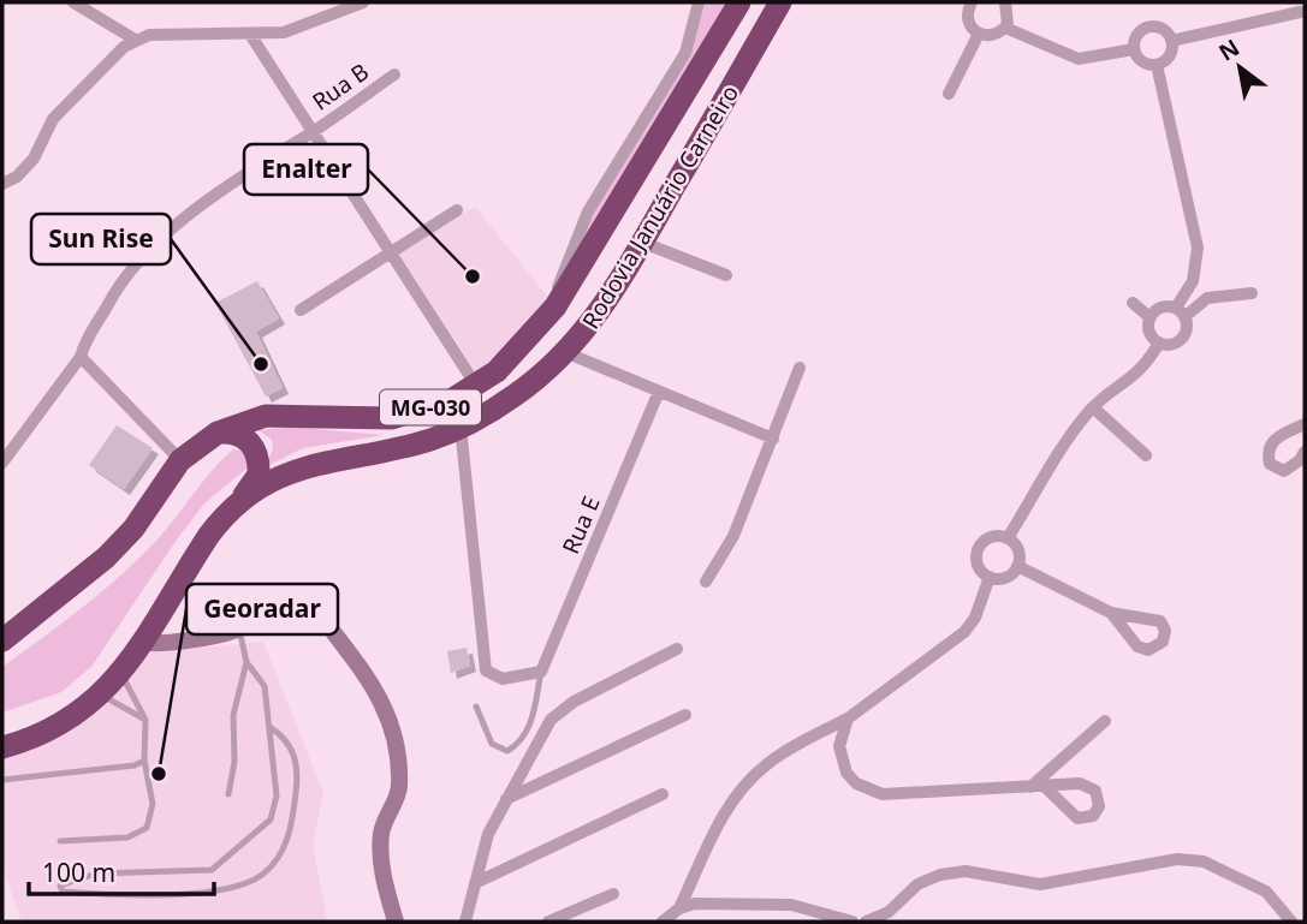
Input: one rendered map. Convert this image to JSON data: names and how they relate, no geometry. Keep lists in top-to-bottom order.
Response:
{
  "streets": {
    "highway": ["Rodovia Januário Carneiro", "MG-030"],
    "street": ["Rua B", "Rua E"]
  },
  "places": ["Enalter", "Sun Rise", "Georadar"],
  "scale_bar": "100 m",
  "north": "top left"
}
